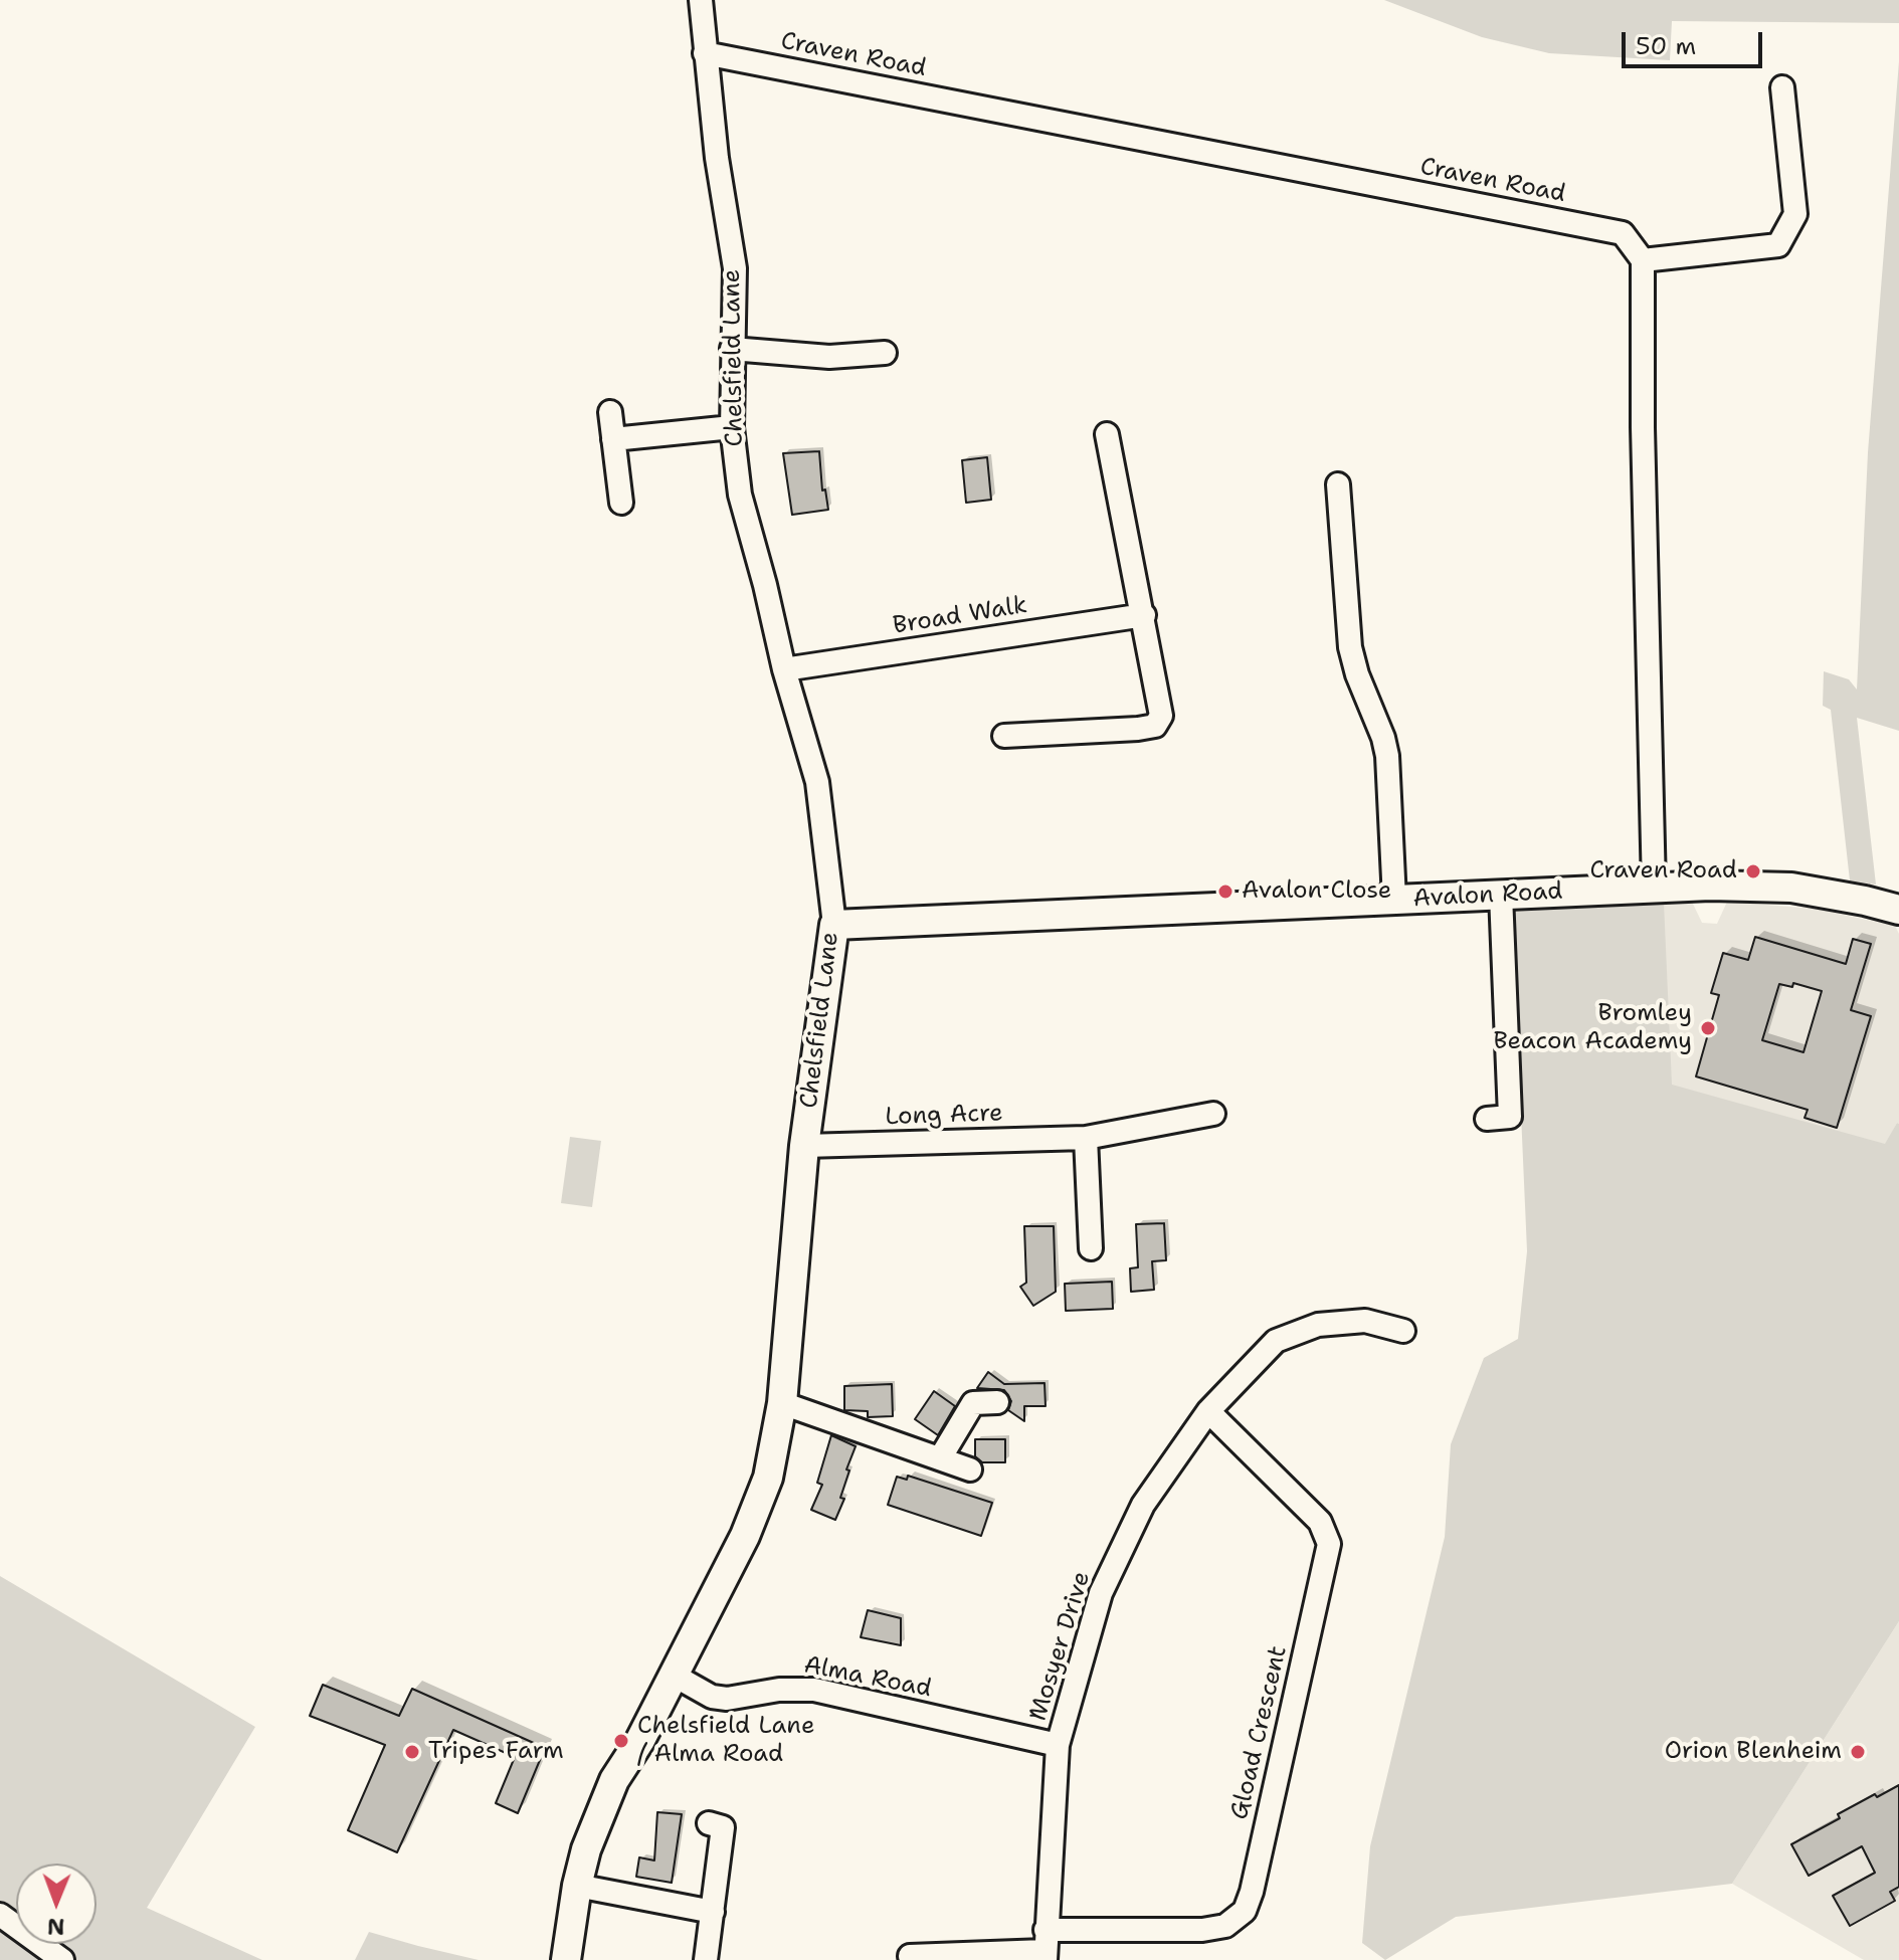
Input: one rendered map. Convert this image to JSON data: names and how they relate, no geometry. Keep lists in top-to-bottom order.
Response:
{
  "streets": {
    "street": [
      "Craven Road",
      "Chelsfield Lane",
      "Broad Walk",
      "Avalon Road",
      "Long Acre",
      "Mosyer Drive",
      "Alma Road",
      "Gload Crescent"
    ]
  },
  "crossings": [
    ["Craven Road", "Chelsfield Lane"],
    ["Chelsfield Lane", "Broad Walk"],
    ["Chelsfield Lane", "Avalon Road"],
    ["Chelsfield Lane", "Long Acre"],
    ["Chelsfield Lane", "Alma Road"],
    ["Mosyer Drive", "Alma Road"],
    ["Mosyer Drive", "Gload Crescent"]
  ],
  "places": [
    "Craven Road",
    "Avalon Close",
    "Bromley Beacon Academy",
    "Chelsfield Lane / Alma Road",
    "Tripes Farm",
    "Orion Blenheim"
  ],
  "scale_bar": "50 m",
  "north": "bottom"
}
